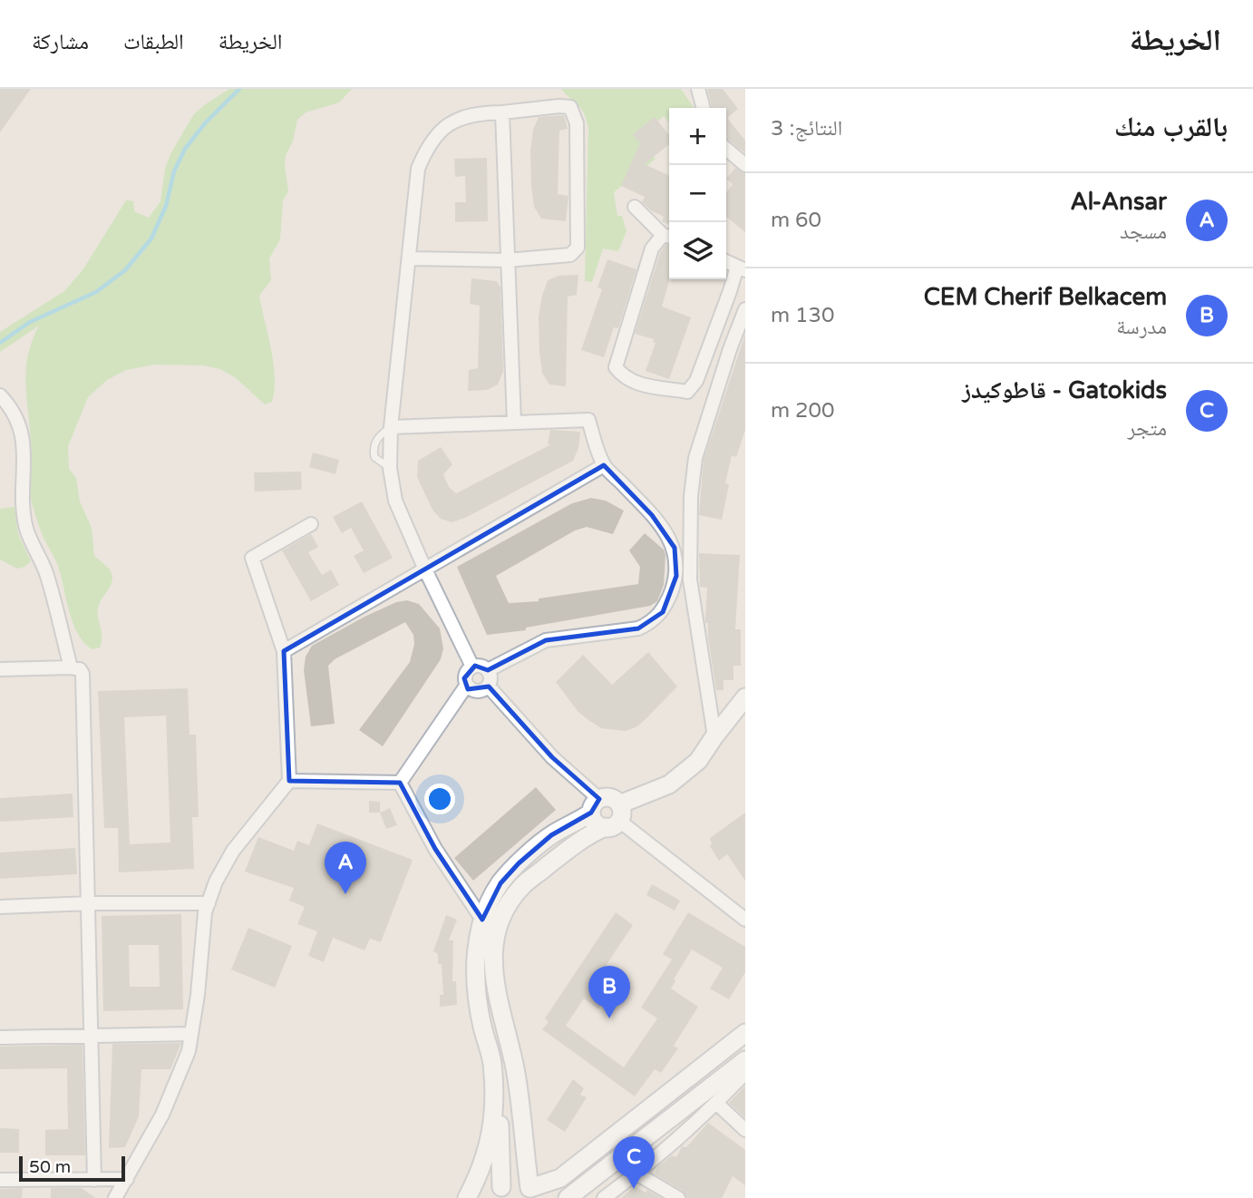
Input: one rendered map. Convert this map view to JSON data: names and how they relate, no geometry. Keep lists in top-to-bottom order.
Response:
{
  "scale_bar": "50 m",
  "page": {
    "header": "الخريطة",
    "nav": ["الخريطة", "الطبقات", "مشاركة"],
    "heading": ["بالقرب منك", "النتائج: 3"],
    "map_buttons": ["+", "−"],
    "list": [
      {
        "mark": "A",
        "name": "Al-Ansar",
        "note": "مسجد",
        "value": "60 m"
      },
      {
        "mark": "B",
        "name": "CEM Cherif Belkacem",
        "note": "مدرسة",
        "value": "130 m"
      },
      {
        "mark": "C",
        "name": "Gatokids - قاطوكيدز",
        "note": "متجر",
        "value": "200 m"
      }
    ],
    "pins": ["A", "B", "C"],
    "scale": "50 m"
  }
}
